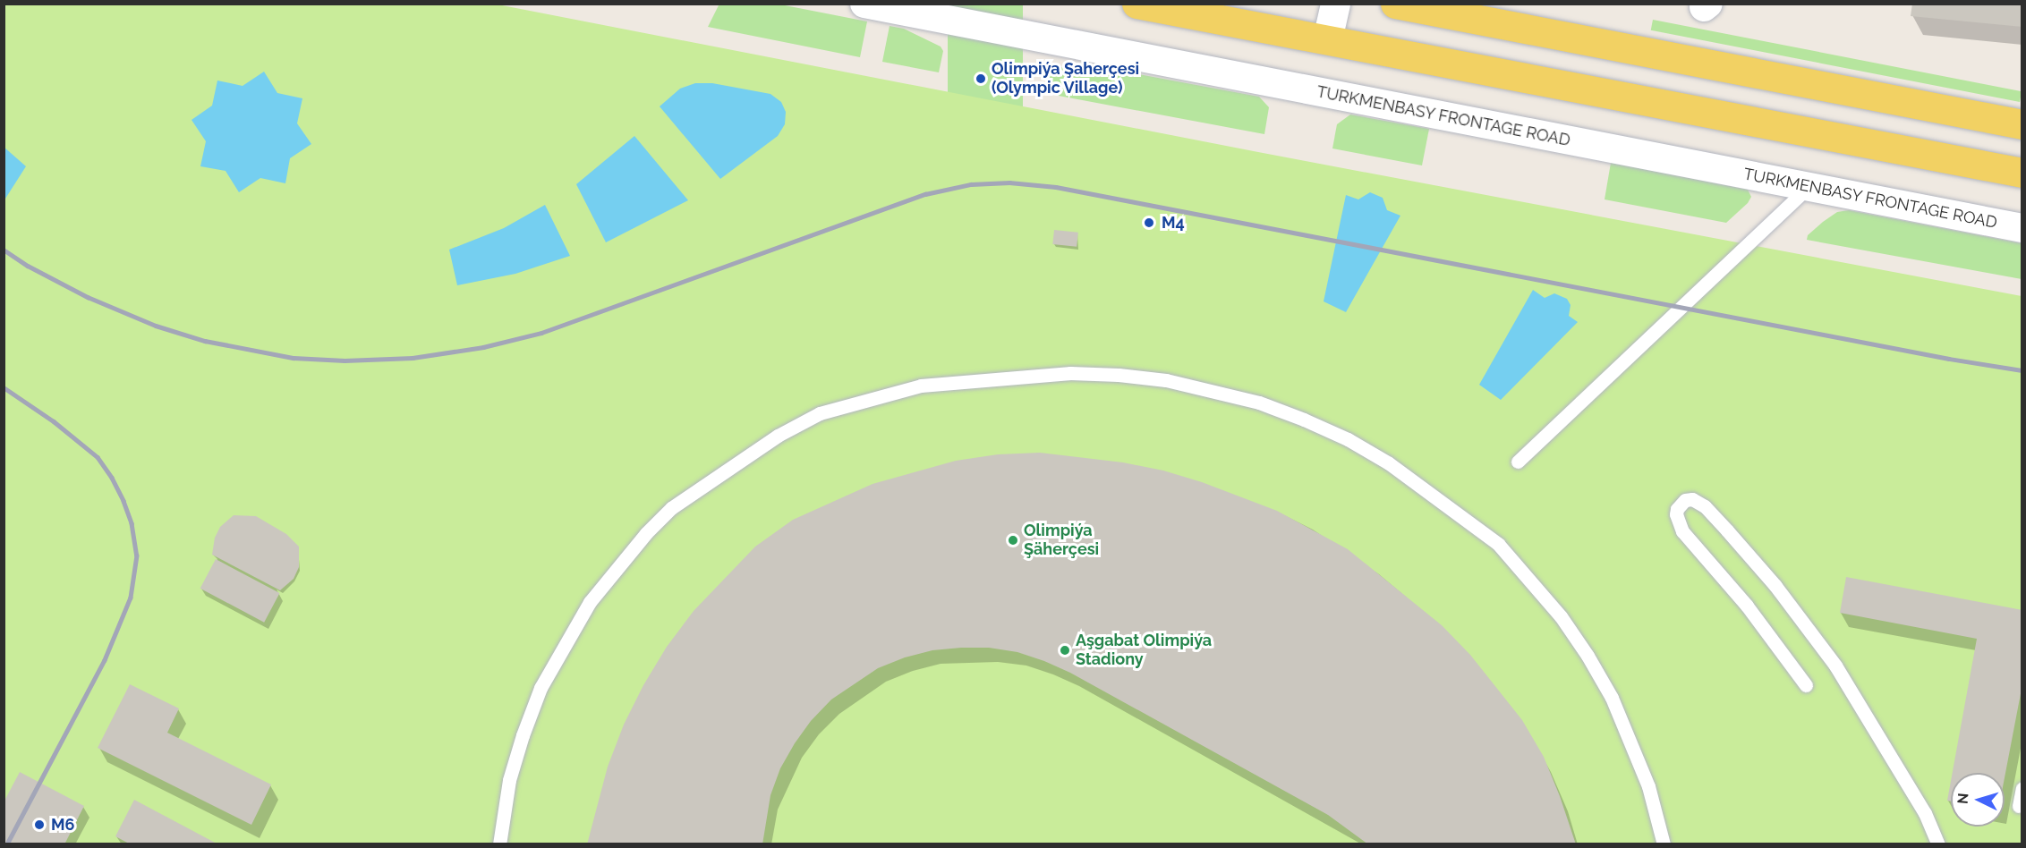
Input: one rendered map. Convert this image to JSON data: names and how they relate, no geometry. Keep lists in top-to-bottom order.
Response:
{
  "streets": {
    "street": ["TURKMENBASY FRONTAGE ROAD"]
  },
  "places": [
    "Olimpiýa Şaherçesi (Olympic Village)",
    "M4",
    "Olimpiýa Şäherçesi",
    "Aşgabat Olimpiýa Stadiony",
    "M6"
  ],
  "north": "left"
}
